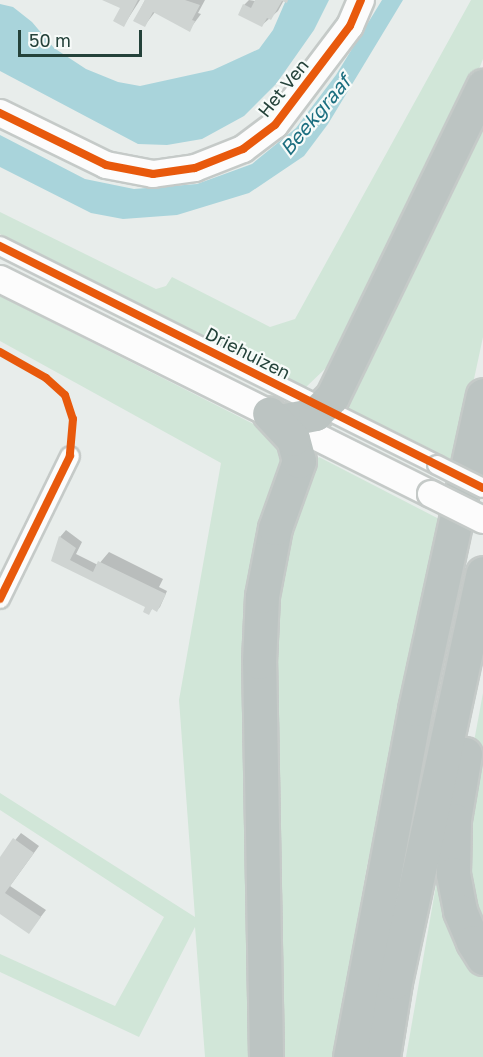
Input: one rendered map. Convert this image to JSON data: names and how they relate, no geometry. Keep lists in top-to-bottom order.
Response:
{
  "streets": {
    "main road": ["Het Ven"],
    "street": ["Driehuizen"]
  },
  "water": ["Beekgraaf"],
  "scale_bar": "50 m"
}
